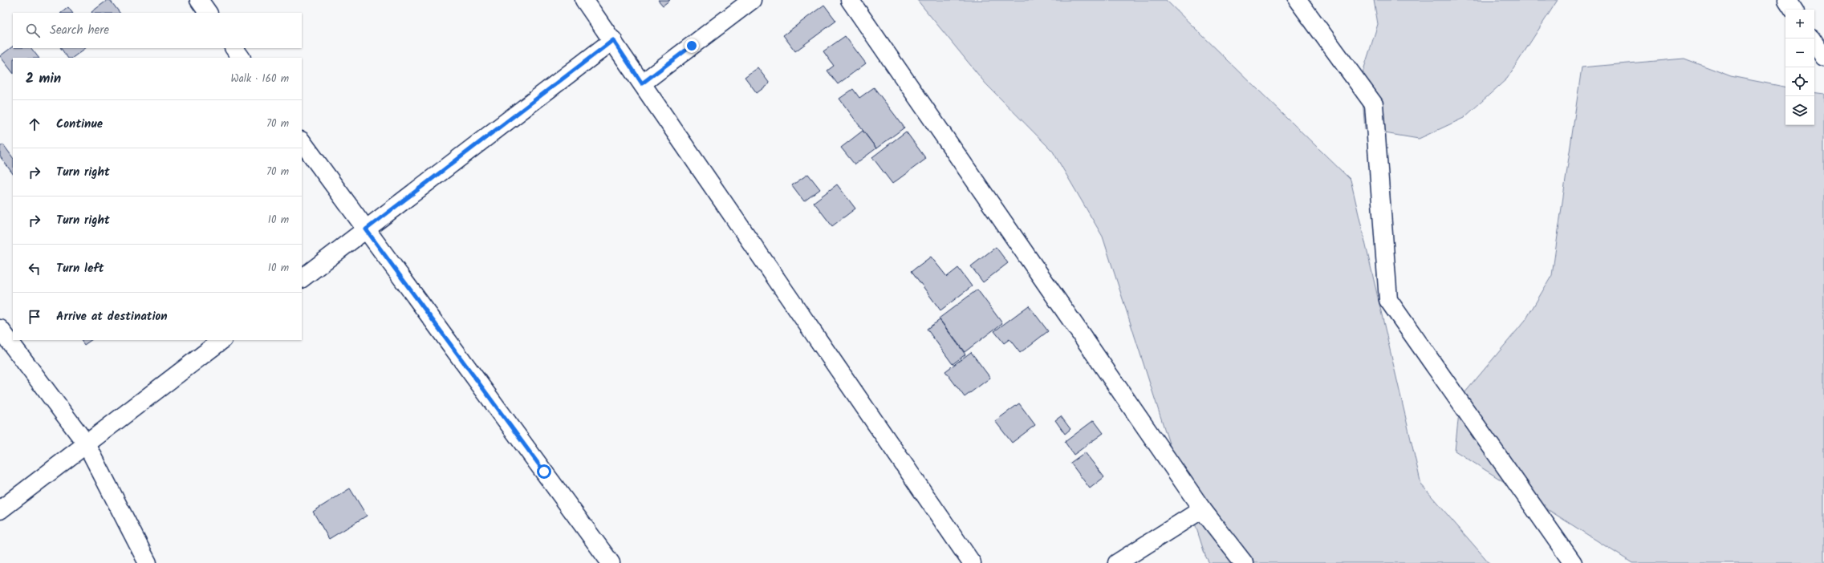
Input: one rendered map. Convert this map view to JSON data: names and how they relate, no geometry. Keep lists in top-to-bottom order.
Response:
{
  "page": {
    "map_buttons": ["+", "−"],
    "search": "Search here",
    "heading": ["2 min", "Walk · 160 m"],
    "list": [
      ["Continue", "70 m"],
      ["Turn right", "70 m"],
      ["Turn right", "10 m"],
      ["Turn left", "10 m"],
      "Arrive at destination"
    ]
  }
}
